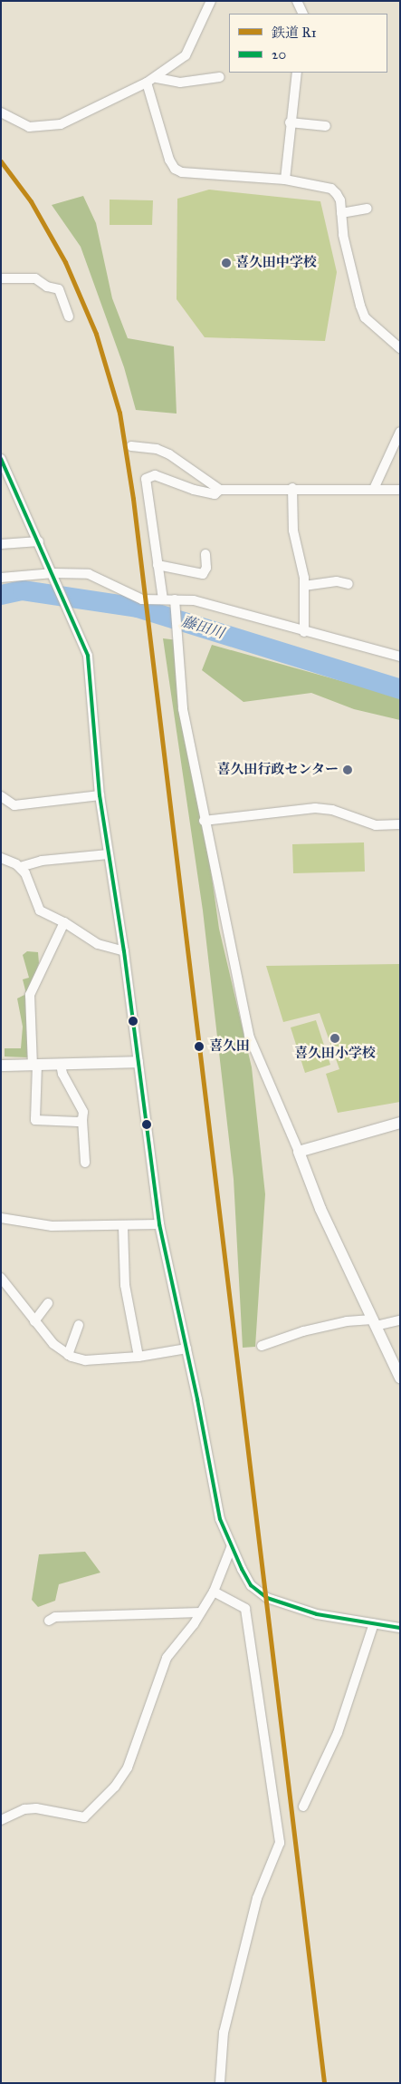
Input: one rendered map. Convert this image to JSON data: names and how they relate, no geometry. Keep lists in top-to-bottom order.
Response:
{
  "water": ["藤田川"],
  "places": [
    "喜久田中学校",
    "喜久田行政センター",
    "喜久田小学校",
    "喜久田"
  ],
  "lines": ["rail line R1", "transit line 20"],
  "legend": ["鉄道 R1", "20"]
}
